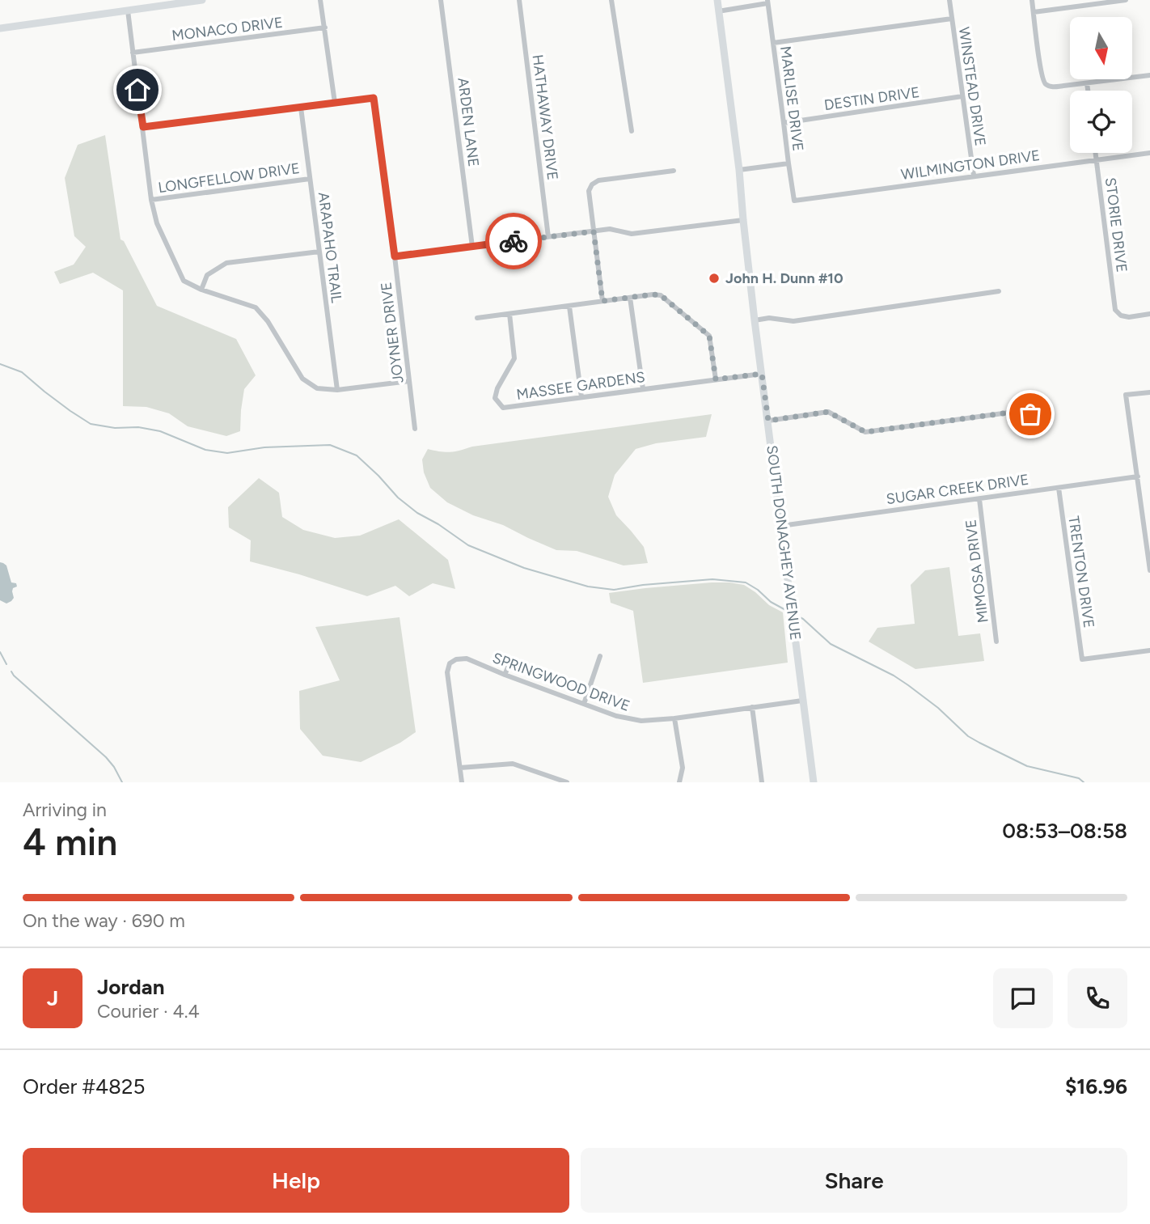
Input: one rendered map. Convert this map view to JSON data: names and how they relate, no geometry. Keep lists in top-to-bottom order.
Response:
{
  "streets": {
    "street": [
      "MONACO DRIVE",
      "WINSTEAD DRIVE",
      "MARLISE DRIVE",
      "DESTIN DRIVE",
      "HATHAWAY DRIVE",
      "ARDEN LANE",
      "WILMINGTON DRIVE",
      "LONGFELLOW DRIVE",
      "STORIE DRIVE",
      "ARAPAHO TRAIL",
      "JOYNER DRIVE",
      "MASSEE GARDENS",
      "SUGAR CREEK DRIVE",
      "SOUTH DONAGHEY AVENUE",
      "MIMOSA DRIVE",
      "TRENTON DRIVE",
      "SPRINGWOOD DRIVE"
    ]
  },
  "crossings": [
    ["WINSTEAD DRIVE", "DESTIN DRIVE"],
    ["WINSTEAD DRIVE", "WILMINGTON DRIVE"],
    ["MARLISE DRIVE", "DESTIN DRIVE"],
    ["MARLISE DRIVE", "WILMINGTON DRIVE"],
    ["WILMINGTON DRIVE", "STORIE DRIVE"],
    ["LONGFELLOW DRIVE", "ARAPAHO TRAIL"],
    ["MASSEE GARDENS", "SOUTH DONAGHEY AVENUE"],
    ["SUGAR CREEK DRIVE", "SOUTH DONAGHEY AVENUE"],
    ["SUGAR CREEK DRIVE", "MIMOSA DRIVE"],
    ["SUGAR CREEK DRIVE", "TRENTON DRIVE"],
    ["SOUTH DONAGHEY AVENUE", "SPRINGWOOD DRIVE"]
  ],
  "places": ["John H. Dunn #10"],
  "north": "bottom",
  "page": {
    "heading": ["4 min", "Arriving in", "08:53–08:58"],
    "panel": [
      "Jordan",
      "Courier · 4.4",
      "Order #4825",
      "$16.96"
    ],
    "bar": "On the way · 690 m",
    "round": "J",
    "buttons": ["Help", "Share"]
  }
}
